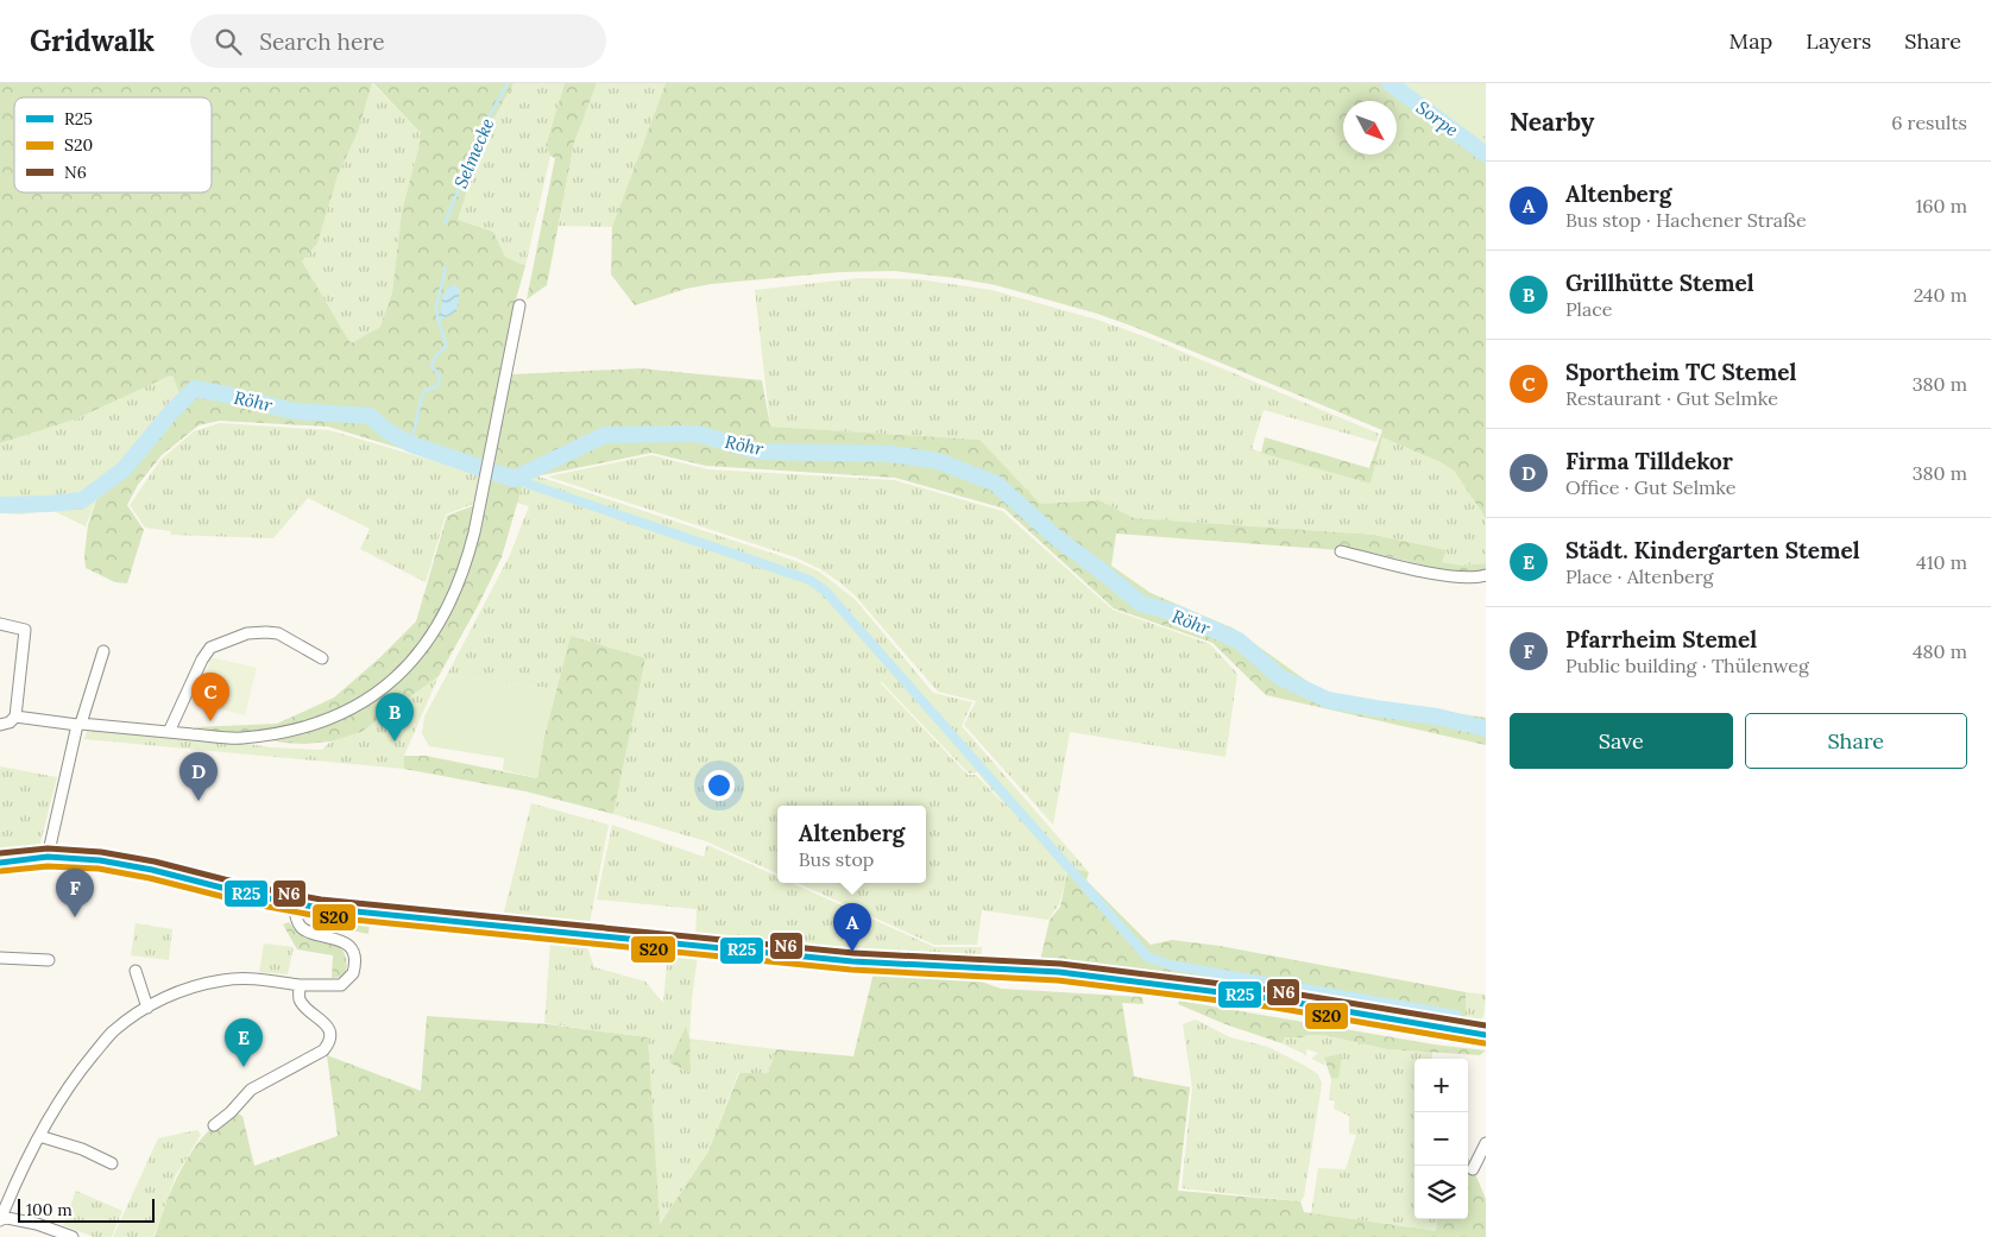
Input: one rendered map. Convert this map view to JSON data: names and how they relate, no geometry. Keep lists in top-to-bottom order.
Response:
{
  "water": ["Sorpe", "Selmecke", "Röhr"],
  "lines": ["transit line N6", "transit line R25", "transit line S20"],
  "legend": ["R25", "S20", "N6"],
  "scale_bar": "100 m",
  "north": "bottom right",
  "page": {
    "header": "Gridwalk",
    "search": "Search here",
    "nav": ["Map", "Layers", "Share"],
    "heading": ["Nearby", "6 results"],
    "list": [
      {
        "mark": "A",
        "name": "Altenberg",
        "note": "Bus stop · Hachener Straße",
        "value": "160 m"
      },
      {
        "mark": "B",
        "name": "Grillhütte Stemel",
        "note": "Place",
        "value": "240 m"
      },
      {
        "mark": "C",
        "name": "Sportheim TC Stemel",
        "note": "Restaurant · Gut Selmke",
        "value": "380 m"
      },
      {
        "mark": "D",
        "name": "Firma Tilldekor",
        "note": "Office · Gut Selmke",
        "value": "380 m"
      },
      {
        "mark": "E",
        "name": "Städt. Kindergarten Stemel",
        "note": "Place · Altenberg",
        "value": "410 m"
      },
      {
        "mark": "F",
        "name": "Pfarrheim Stemel",
        "note": "Public building · Thülenweg",
        "value": "480 m"
      }
    ],
    "pins": [
      "C",
      "B",
      "D",
      "F",
      "A",
      "E"
    ],
    "buttons": ["Save", "Share"],
    "popup": ["Altenberg", "Bus stop"],
    "map_buttons": ["+", "−"],
    "scale": "100 m"
  }
}
